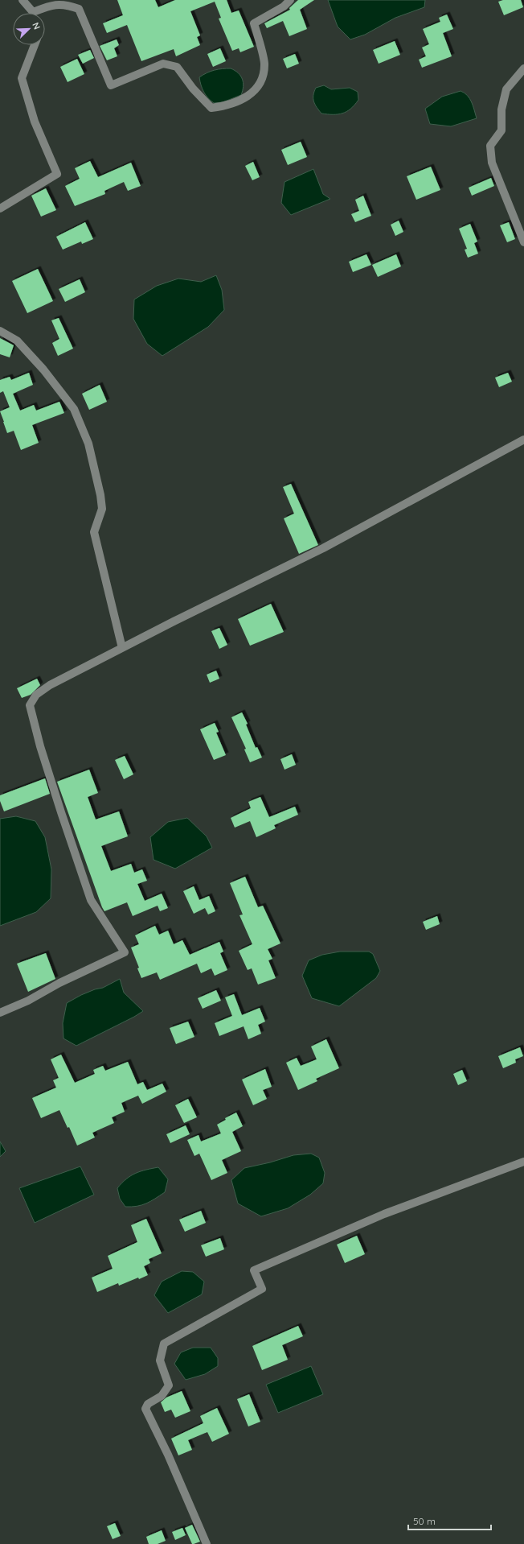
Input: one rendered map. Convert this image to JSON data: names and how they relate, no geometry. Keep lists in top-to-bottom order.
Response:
{
  "scale_bar": "50 m",
  "north": "top right"
}
